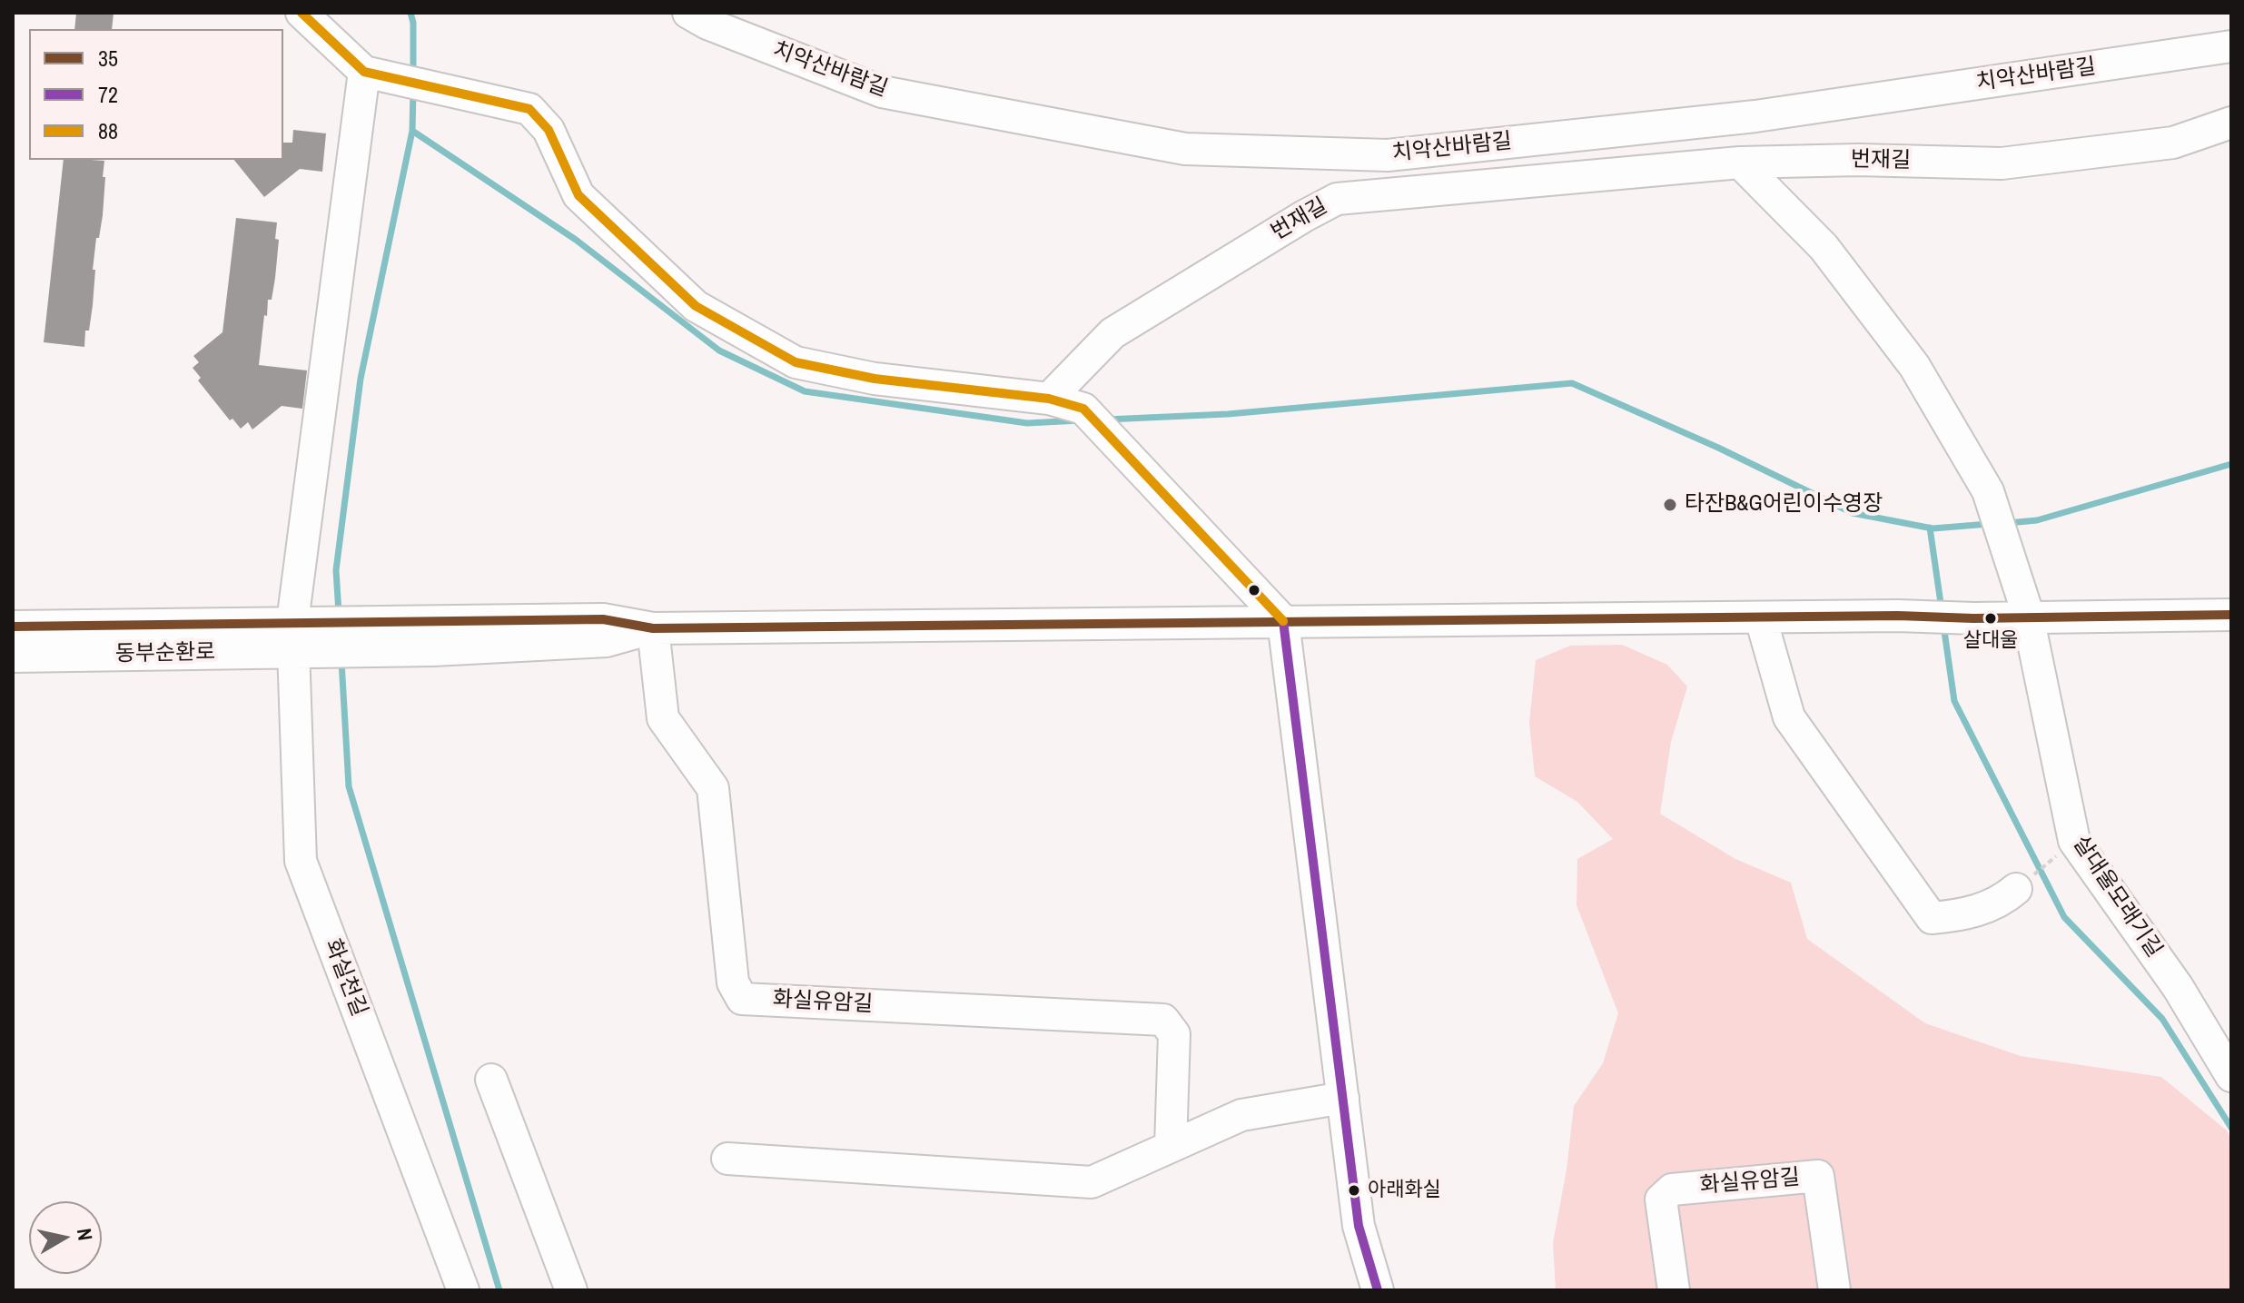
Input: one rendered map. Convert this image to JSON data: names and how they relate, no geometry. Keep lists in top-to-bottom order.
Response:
{
  "streets": {
    "street": [
      "치악산바람길",
      "번재길",
      "동부순환로",
      "살대울모래기길",
      "화실천길",
      "화실유암길"
    ]
  },
  "crossings": [
    ["번재길", "살대울모래기길"],
    ["동부순환로", "화실천길"]
  ],
  "places": ["타잔B&G어린이수영장", "살대울", "아래화실"],
  "lines": ["transit line 88", "transit line 35", "transit line 72"],
  "legend": ["35", "72", "88"],
  "north": "right"
}
